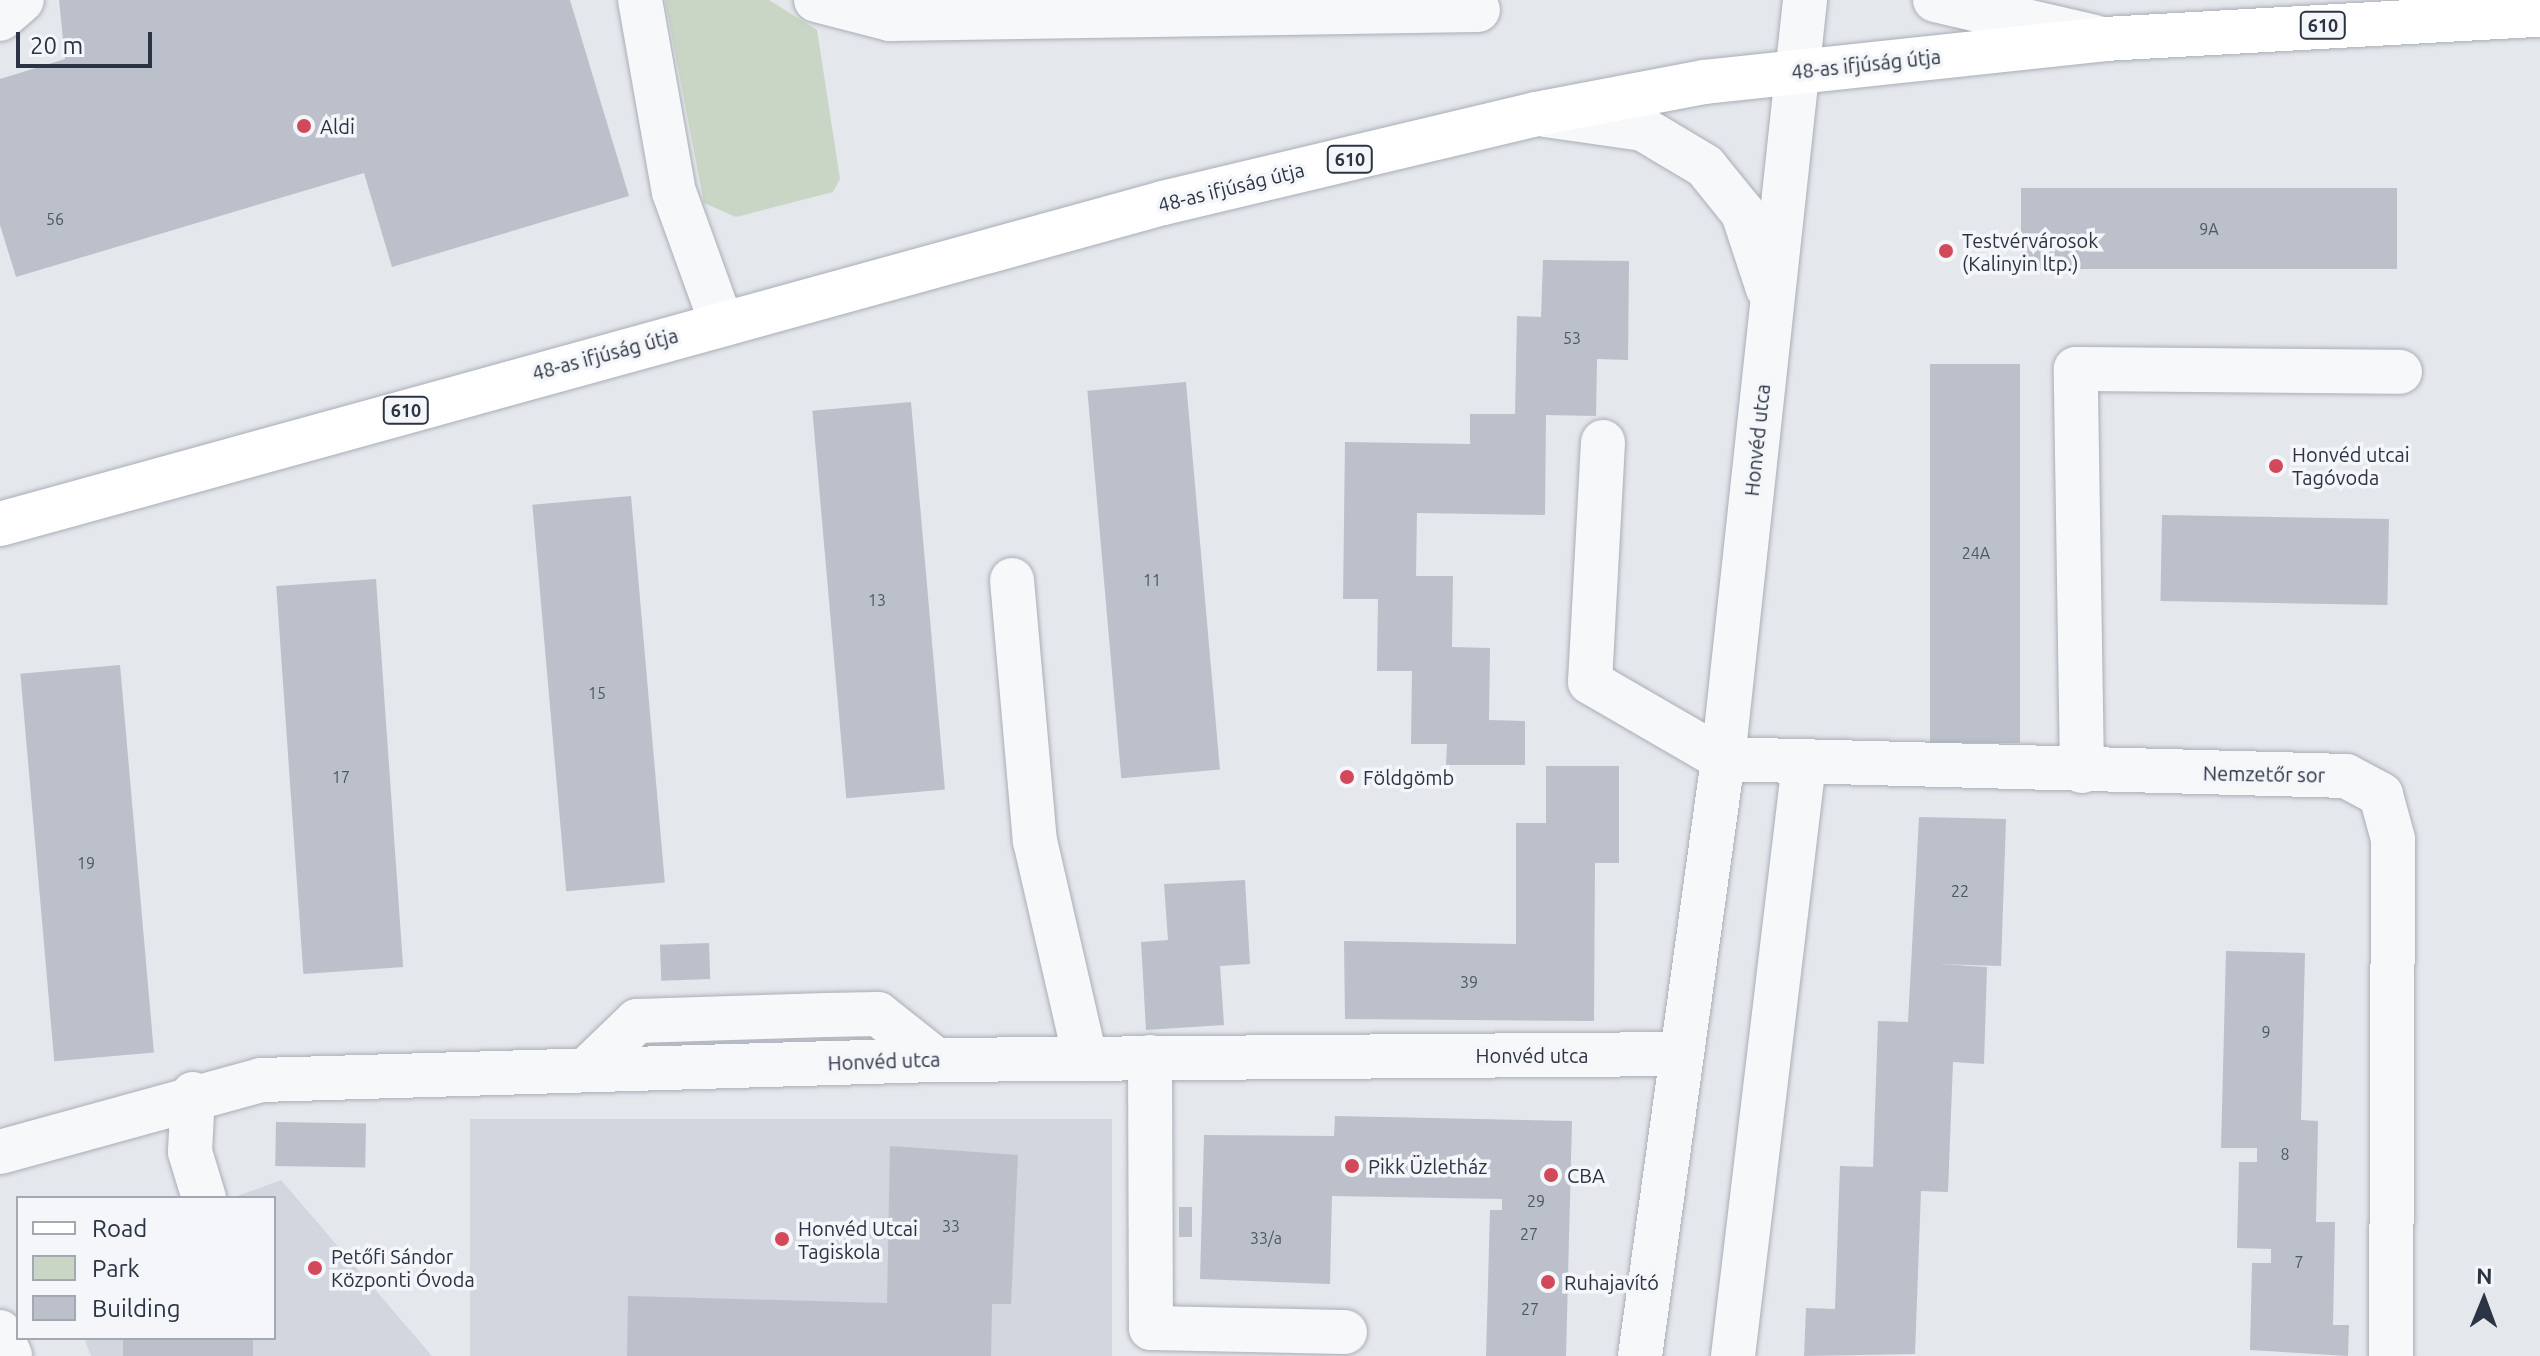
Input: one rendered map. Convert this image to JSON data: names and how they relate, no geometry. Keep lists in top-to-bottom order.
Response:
{
  "streets": {
    "main road": ["610", "48-as ifjúság útja"],
    "street": ["Honvéd utca", "Nemzetőr sor"]
  },
  "crossings": [
    ["48-as ifjúság útja", "Honvéd utca"],
    ["Honvéd utca", "Nemzetőr sor"]
  ],
  "places": [
    "Aldi",
    "Testvérvárosok (Kalinyin ltp.)",
    "Honvéd utcai Tagóvoda",
    "Földgömb",
    "Pikk Üzletház",
    "CBA",
    "Honvéd Utcai Tagiskola",
    "Petőfi Sándor Központi Óvoda",
    "Ruhajavító"
  ],
  "house_numbers": [
    "56",
    "9A",
    "53",
    "24A",
    "11",
    "13",
    "15",
    "17",
    "19",
    "22",
    "39",
    "9",
    "8",
    "29",
    "33",
    "27",
    "33/a",
    "7",
    "27"
  ],
  "legend": ["Road", "Park", "Building"],
  "scale_bar": "20 m",
  "north": "top"
}
